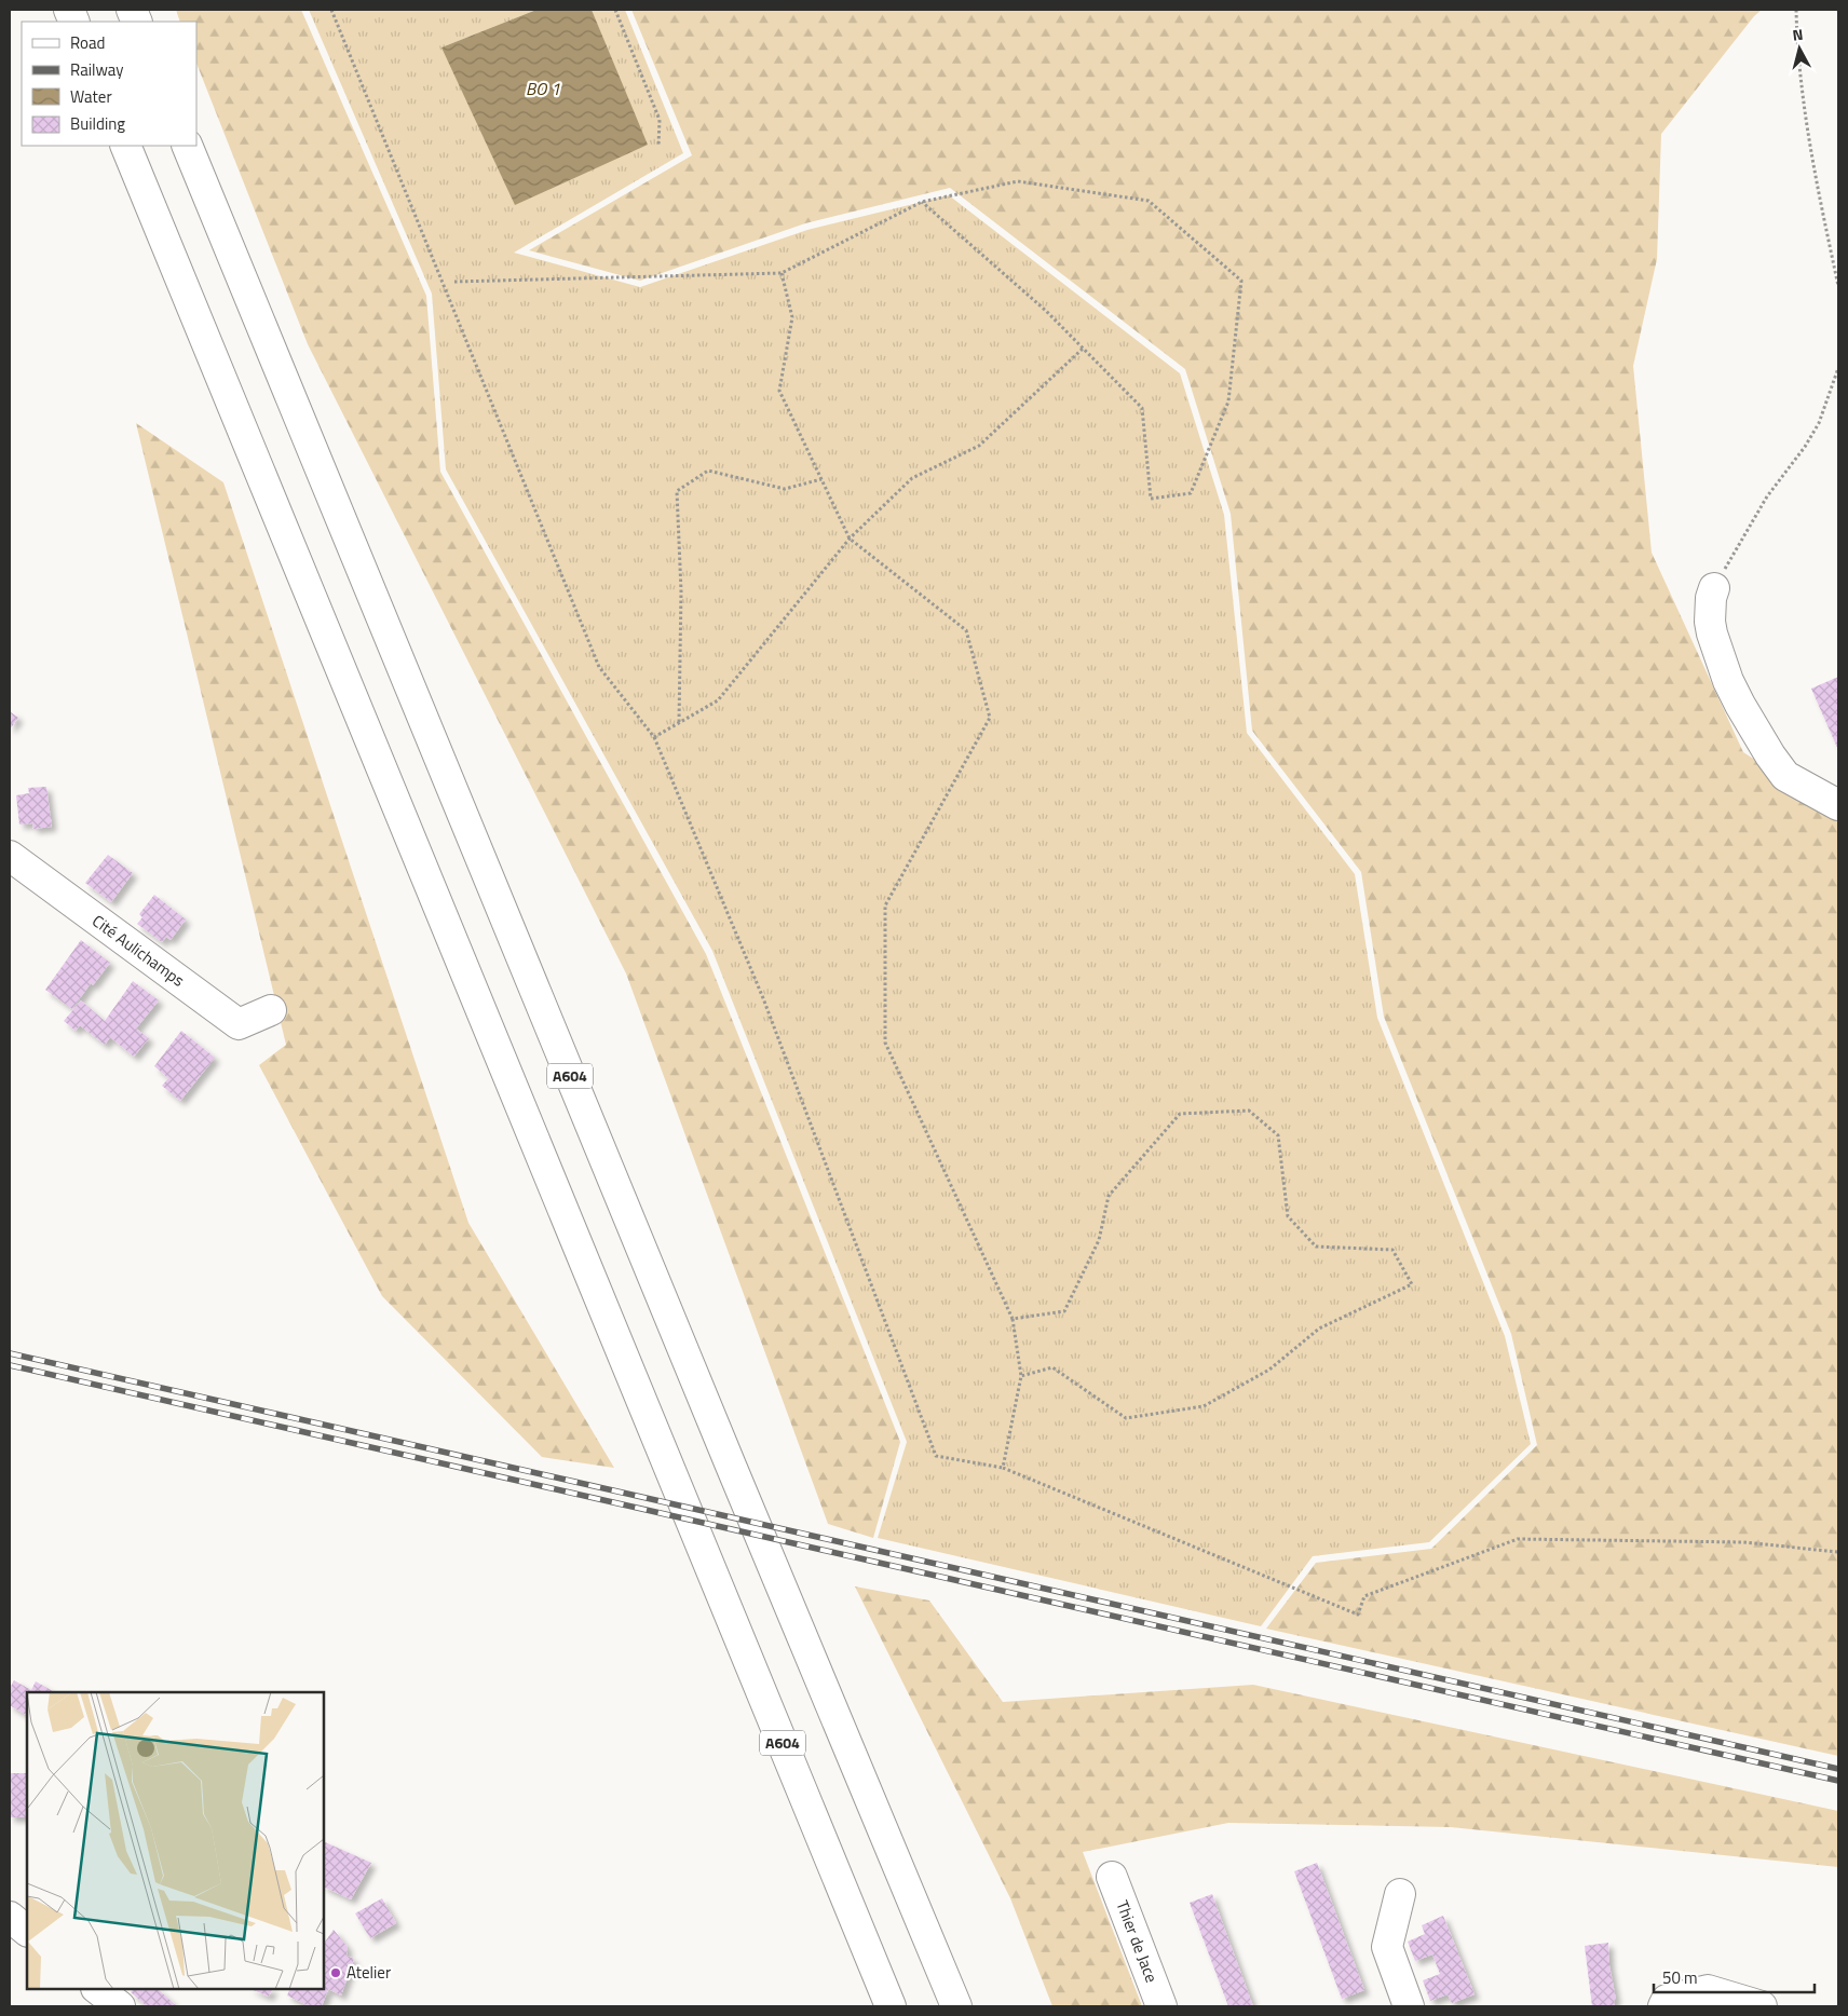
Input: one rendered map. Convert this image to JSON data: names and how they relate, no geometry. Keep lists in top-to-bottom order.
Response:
{
  "streets": {
    "main road": ["Cité Aulichamps", "A604", "Thier de Jace"]
  },
  "water": ["BO 1"],
  "places": ["Atelier"],
  "legend": [
    "Road",
    "Railway",
    "Water",
    "Building"
  ],
  "scale_bar": "50 m",
  "north": "top"
}
